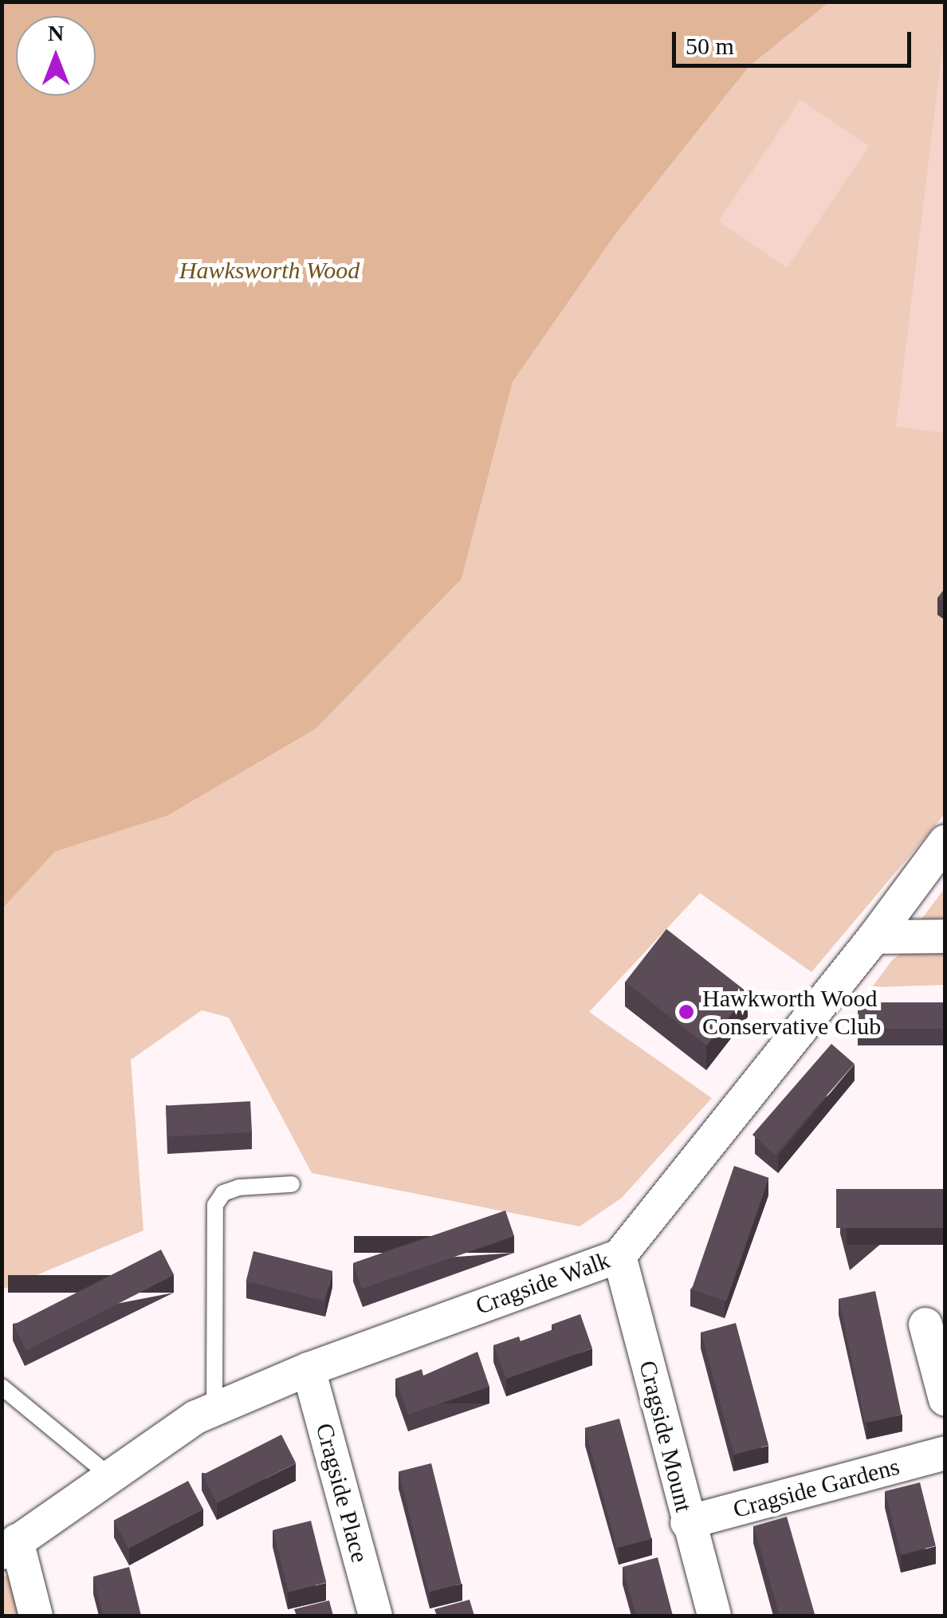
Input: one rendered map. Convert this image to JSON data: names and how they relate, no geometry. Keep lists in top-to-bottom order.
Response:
{
  "streets": {
    "street": [
      "Cragside Walk",
      "Cragside Mount",
      "Cragside Gardens",
      "Cragside Place"
    ]
  },
  "crossings": [
    ["Cragside Walk", "Cragside Mount"],
    ["Cragside Walk", "Cragside Place"],
    ["Cragside Mount", "Cragside Gardens"]
  ],
  "parks": ["Hawksworth Wood"],
  "places": ["Hawkworth Wood Conservative Club"],
  "scale_bar": "50 m",
  "north": "top"
}
